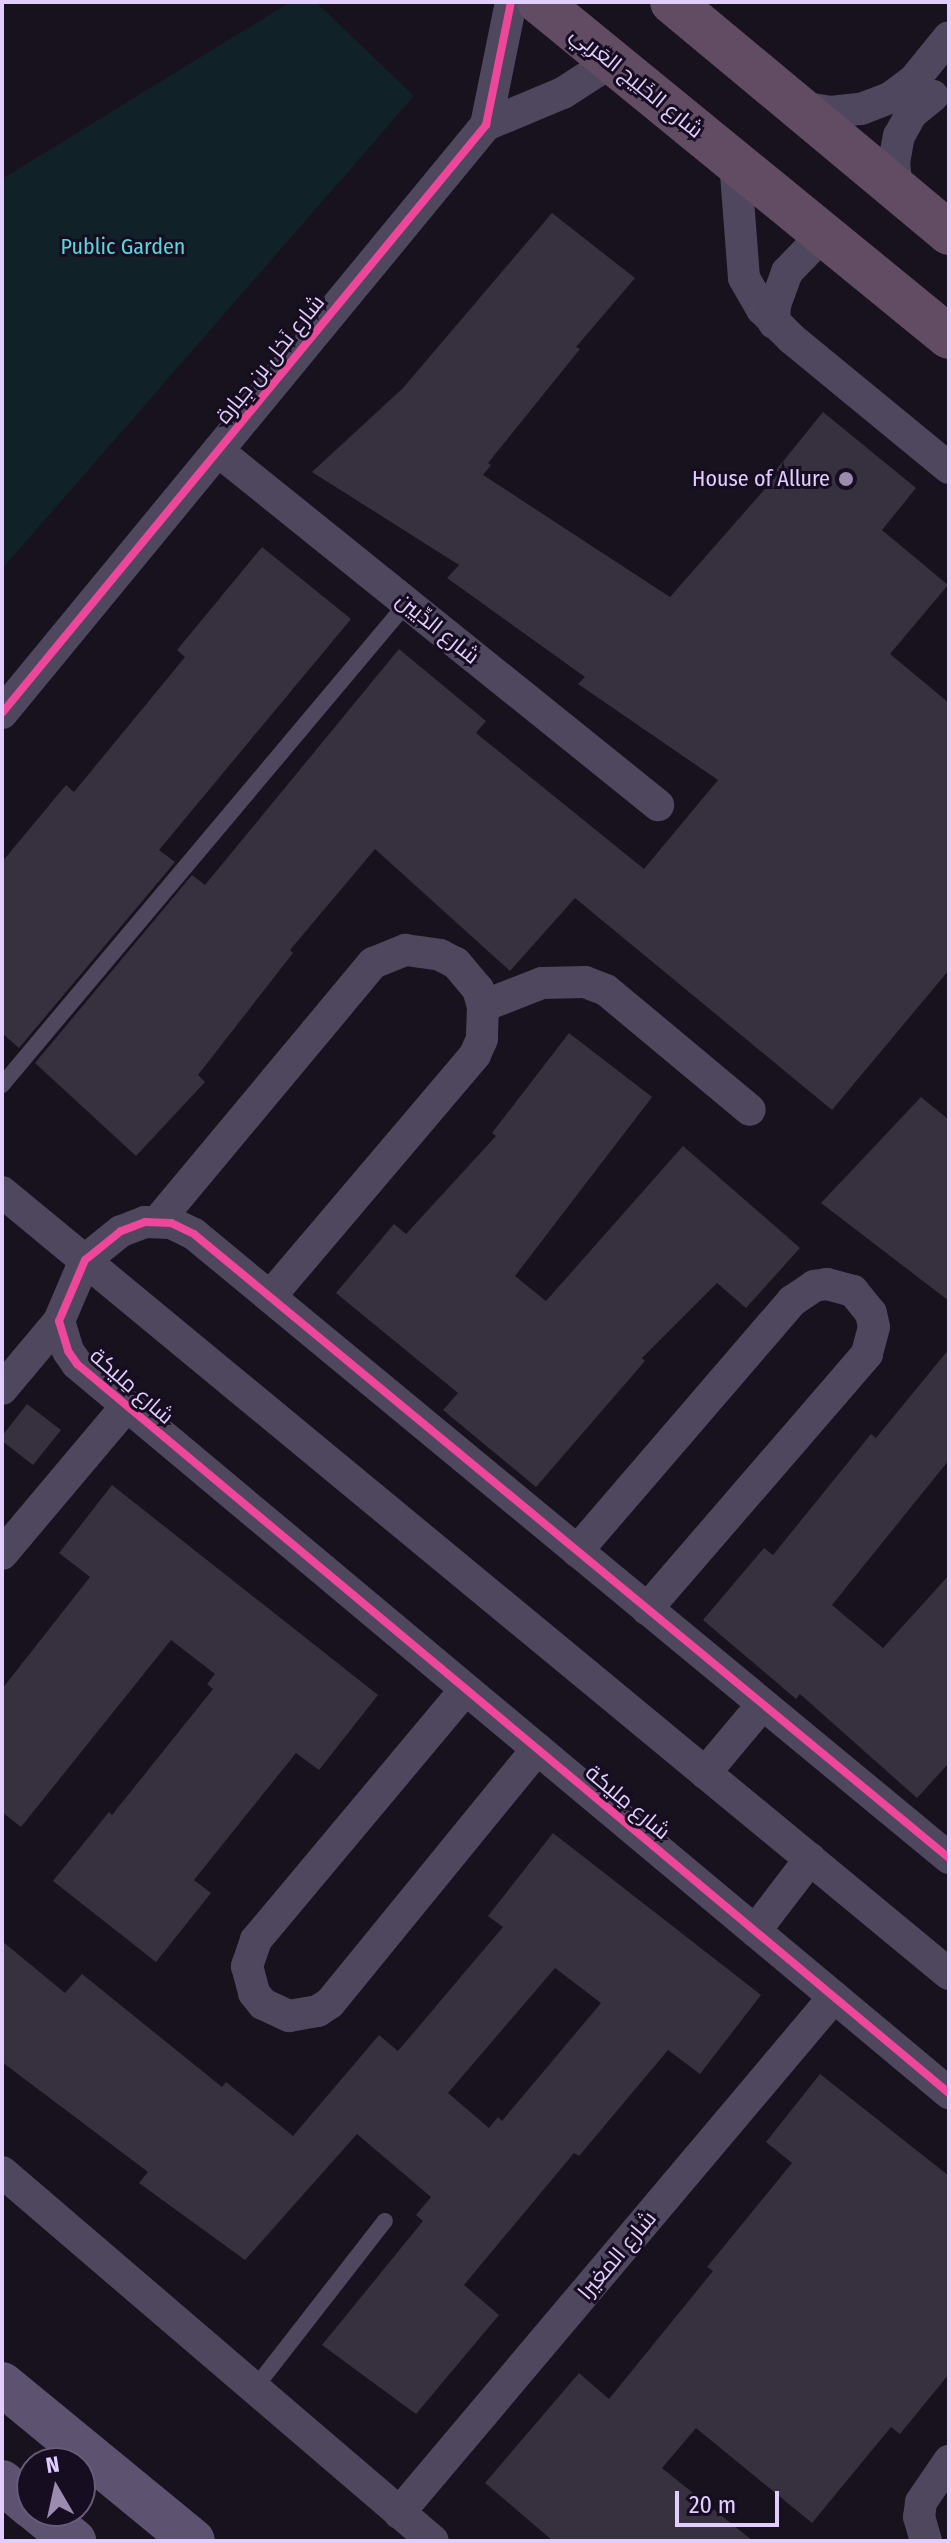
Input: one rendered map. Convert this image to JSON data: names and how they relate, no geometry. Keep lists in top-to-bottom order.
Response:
{
  "streets": {
    "highway": ["شارع الخَلِيج العَربِي"],
    "street": [
      "شارع نَخل بن جِبارة",
      "شارع الدِّيين",
      "شارع مِليكة",
      "شارع المغيرا"
    ]
  },
  "crossings": [
    ["شارع الخَلِيج العَربِي", "شارع نَخل بن جِبارة"],
    ["شارع نَخل بن جِبارة", "شارع الدِّيين"],
    ["شارع مِليكة", "شارع المغيرا"]
  ],
  "parks": ["Public Garden"],
  "places": ["House of Allure"],
  "scale_bar": "20 m",
  "north": "top"
}
